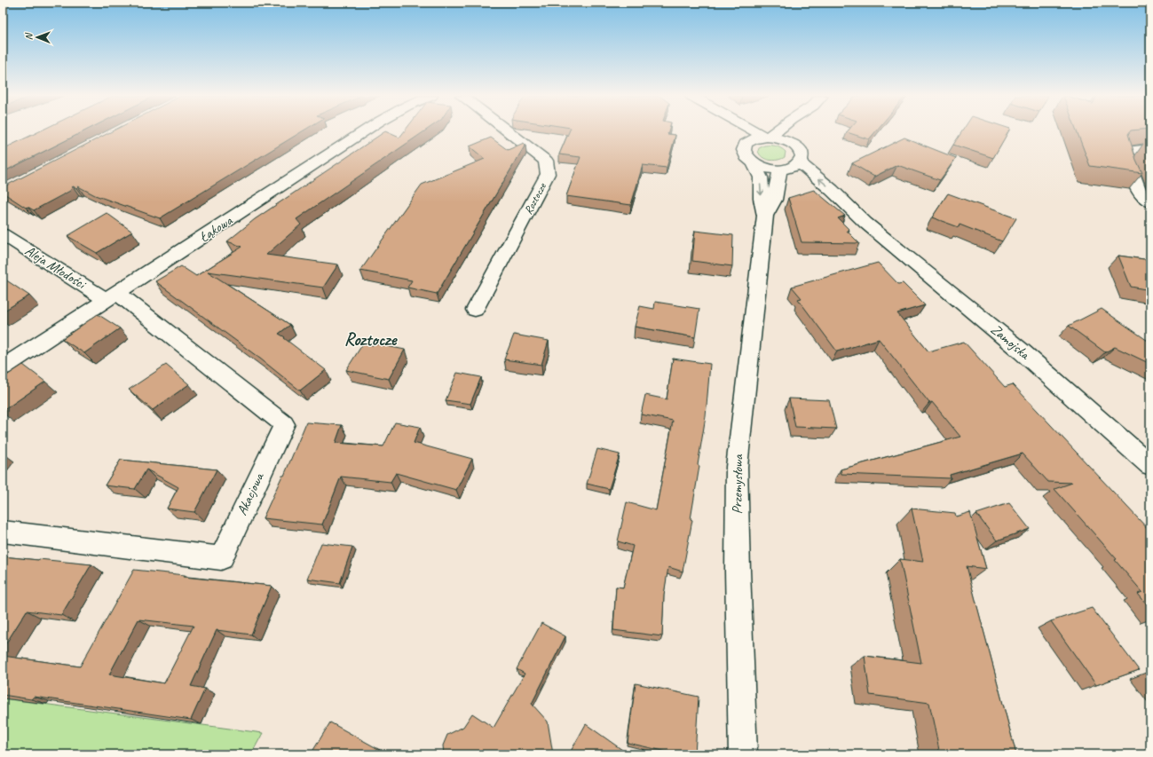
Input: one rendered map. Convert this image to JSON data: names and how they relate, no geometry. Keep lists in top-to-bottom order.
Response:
{
  "streets": {
    "street": [
      "Roztocze",
      "Łąkowa",
      "Aleja Młodości",
      "Zamojska",
      "Przemysłowa",
      "Akacjowa"
    ]
  },
  "crossings": [
    ["Łąkowa", "Aleja Młodości"],
    ["Łąkowa", "Akacjowa"],
    ["Aleja Młodości", "Akacjowa"],
    ["Zamojska", "Przemysłowa"]
  ],
  "districts": ["Roztocze"],
  "north": "left"
}
